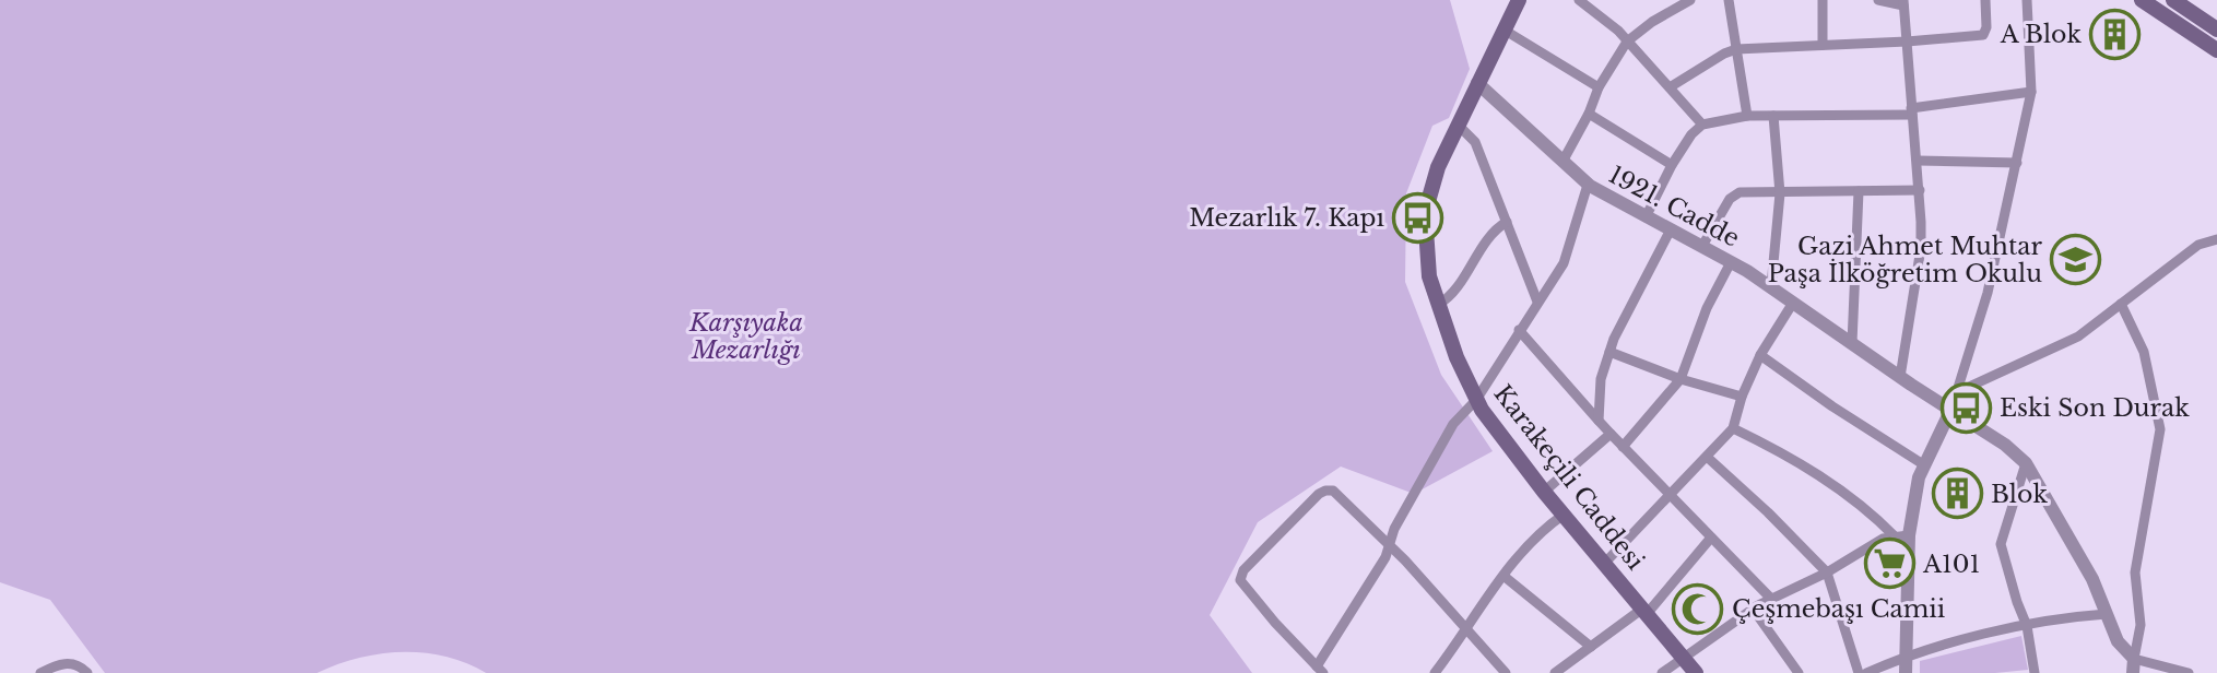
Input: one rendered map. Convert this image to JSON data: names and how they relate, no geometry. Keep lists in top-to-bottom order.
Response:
{
  "streets": {
    "main road": ["Karakeçili Caddesi"],
    "street": ["1921. Cadde"]
  },
  "crossings": [
    ["1921. Cadde", "Karakeçili Caddesi"]
  ],
  "parks": ["Karşıyaka Mezarlığı"],
  "places": {
    "building": ["A Blok", "Blok"],
    "bus stop": ["Mezarlık 7. Kapı", "Eski Son Durak"],
    "school or university": ["Gazi Ahmet Muhtar Paşa İlköğretim Okulu"],
    "supermarket": ["A101"],
    "mosque": ["Çeşmebaşı Camii"]
  }
}
